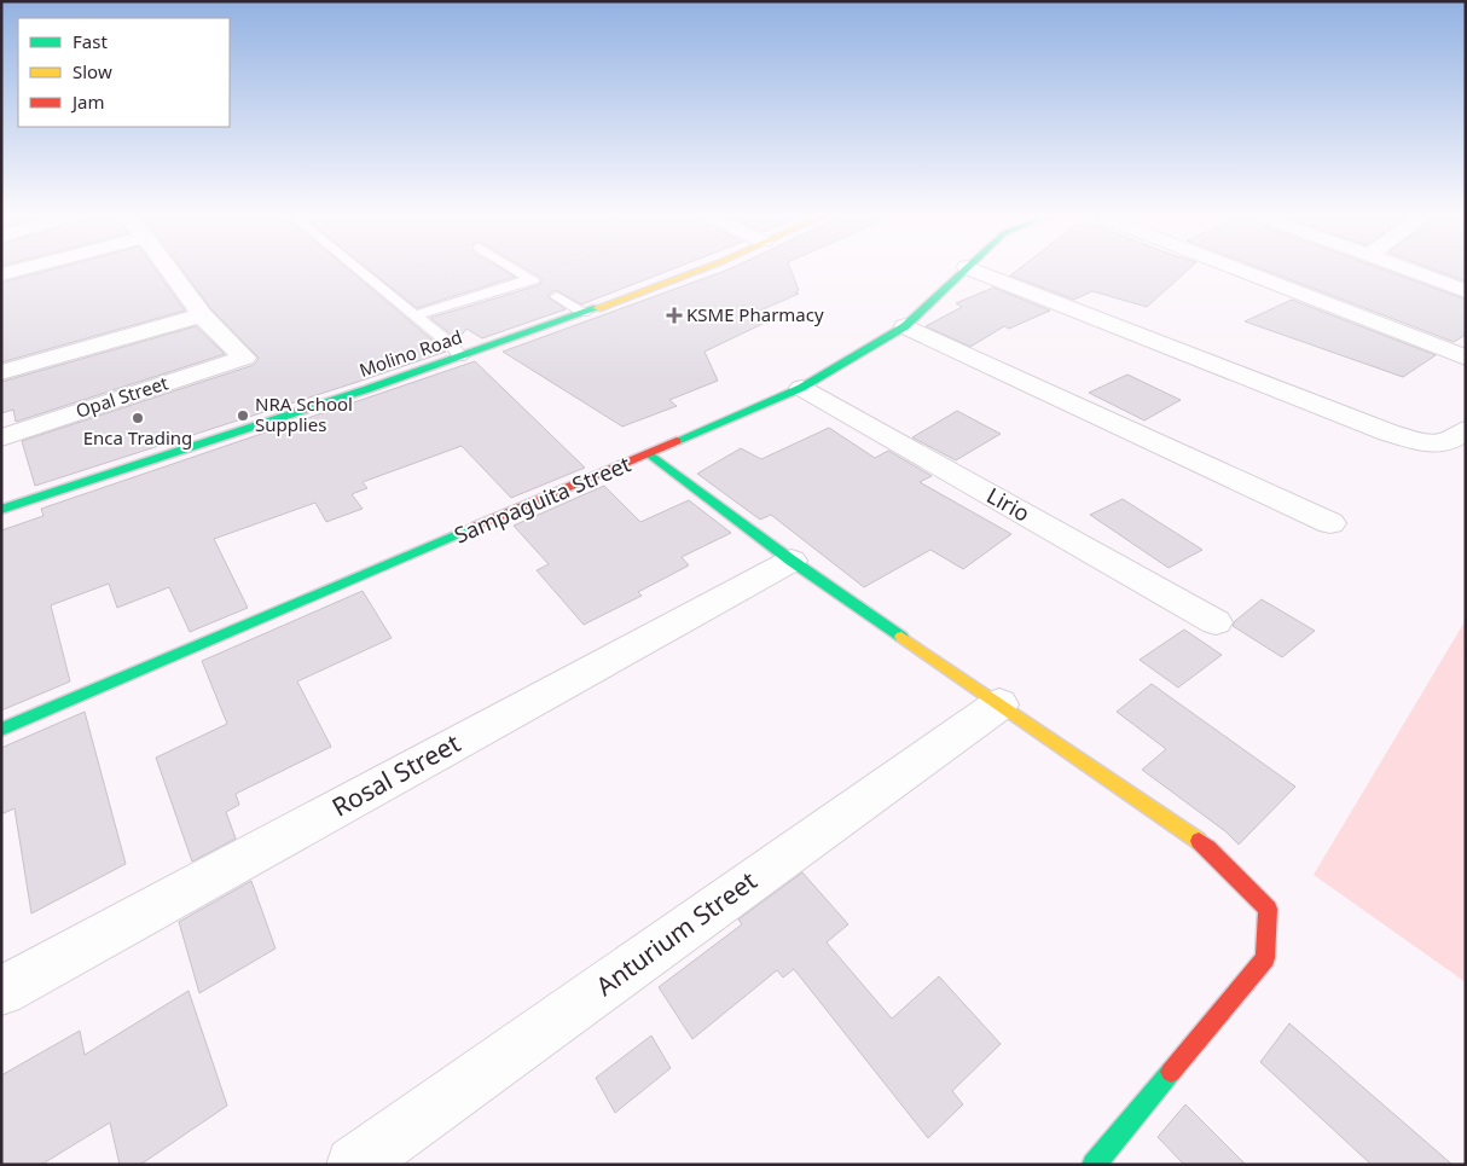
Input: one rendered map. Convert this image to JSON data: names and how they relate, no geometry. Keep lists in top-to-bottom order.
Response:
{
  "streets": {
    "street": [
      "Molino Road",
      "Opal Street",
      "Sampaguita Street",
      "Lirio",
      "Rosal Street",
      "Anturium Street"
    ]
  },
  "crossings": [
    ["Sampaguita Street", "Lirio"]
  ],
  "places": {
    "health": ["KSME Pharmacy"],
    "other": ["NRA School Supplies", "Enca Trading"]
  },
  "legend": ["Fast", "Slow", "Jam"]
}
